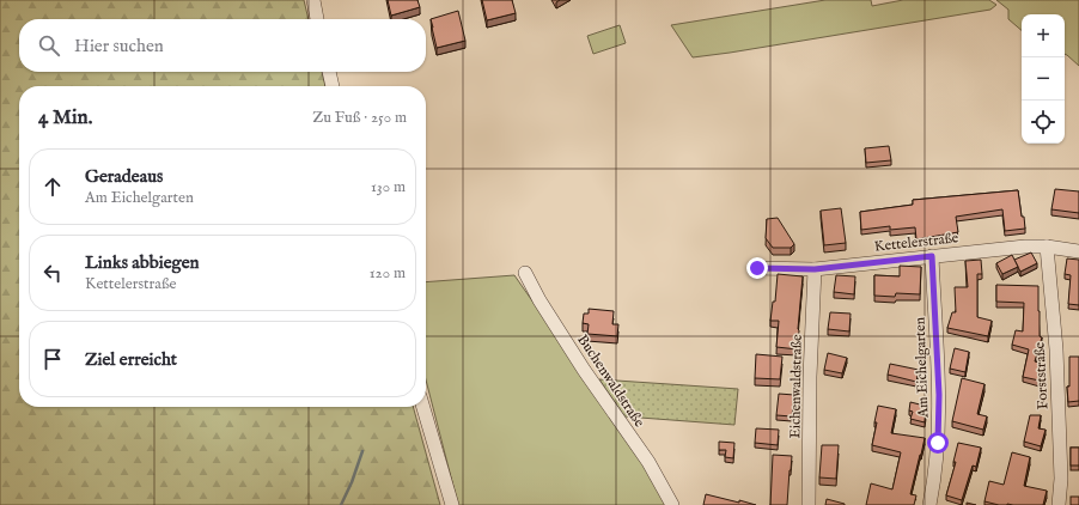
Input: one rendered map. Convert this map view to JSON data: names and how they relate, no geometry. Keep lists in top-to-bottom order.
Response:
{
  "streets": {
    "street": [
      "Kettelerstraße",
      "Am Eichelgarten",
      "Forststraße",
      "Buchenwaldstraße",
      "Eichenwaldstraße"
    ]
  },
  "crossings": [
    ["Kettelerstraße", "Am Eichelgarten"],
    ["Kettelerstraße", "Forststraße"],
    ["Kettelerstraße", "Eichenwaldstraße"]
  ],
  "page": {
    "map_buttons": ["+", "−"],
    "search": "Hier suchen",
    "heading": ["4 Min.", "Zu Fuß · 250 m"],
    "list": [
      ["Geradeaus", "Am Eichelgarten", "130 m"],
      ["Links abbiegen", "Kettelerstraße", "120 m"],
      "Ziel erreicht"
    ]
  }
}
